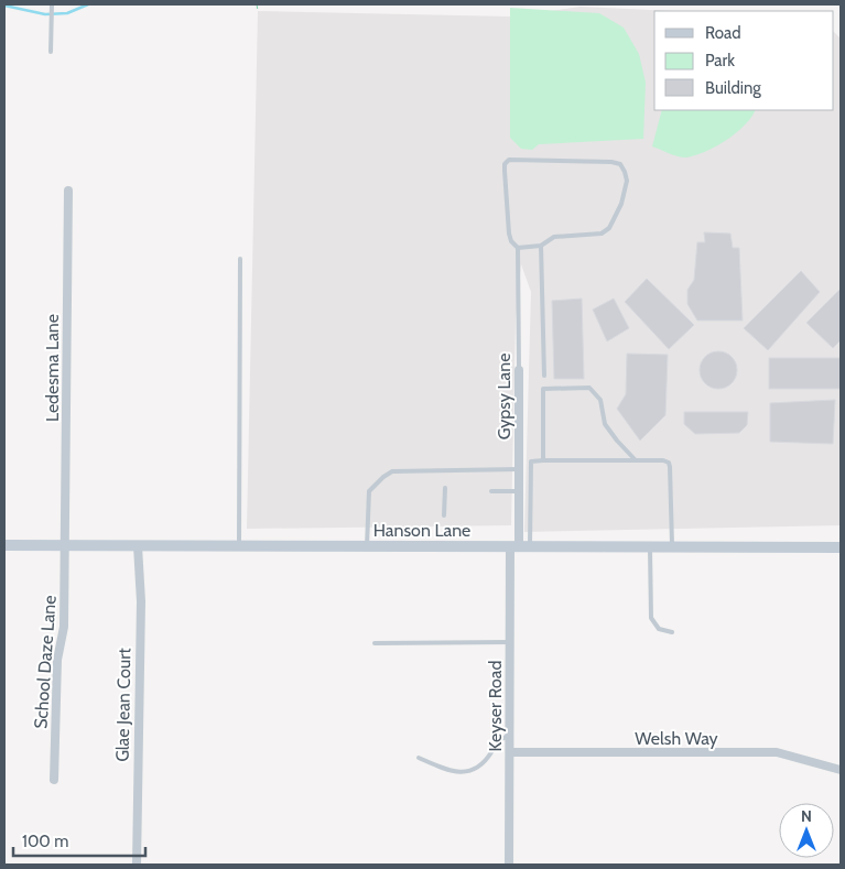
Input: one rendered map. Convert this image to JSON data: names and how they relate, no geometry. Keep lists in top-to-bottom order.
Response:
{
  "streets": {
    "main road": ["Hanson Lane"],
    "street": [
      "Ledesma Lane",
      "Gypsy Lane",
      "School Daze Lane",
      "Glae Jean Court",
      "Keyser Road",
      "Welsh Way"
    ]
  },
  "crossings": [
    ["Ledesma Lane", "Hanson Lane"],
    ["Ledesma Lane", "School Daze Lane"],
    ["Gypsy Lane", "Hanson Lane"],
    ["Gypsy Lane", "Keyser Road"],
    ["Hanson Lane", "School Daze Lane"],
    ["Hanson Lane", "Glae Jean Court"],
    ["Hanson Lane", "Keyser Road"],
    ["Keyser Road", "Welsh Way"]
  ],
  "legend": ["Road", "Park", "Building"],
  "scale_bar": "100 m",
  "north": "top"
}
